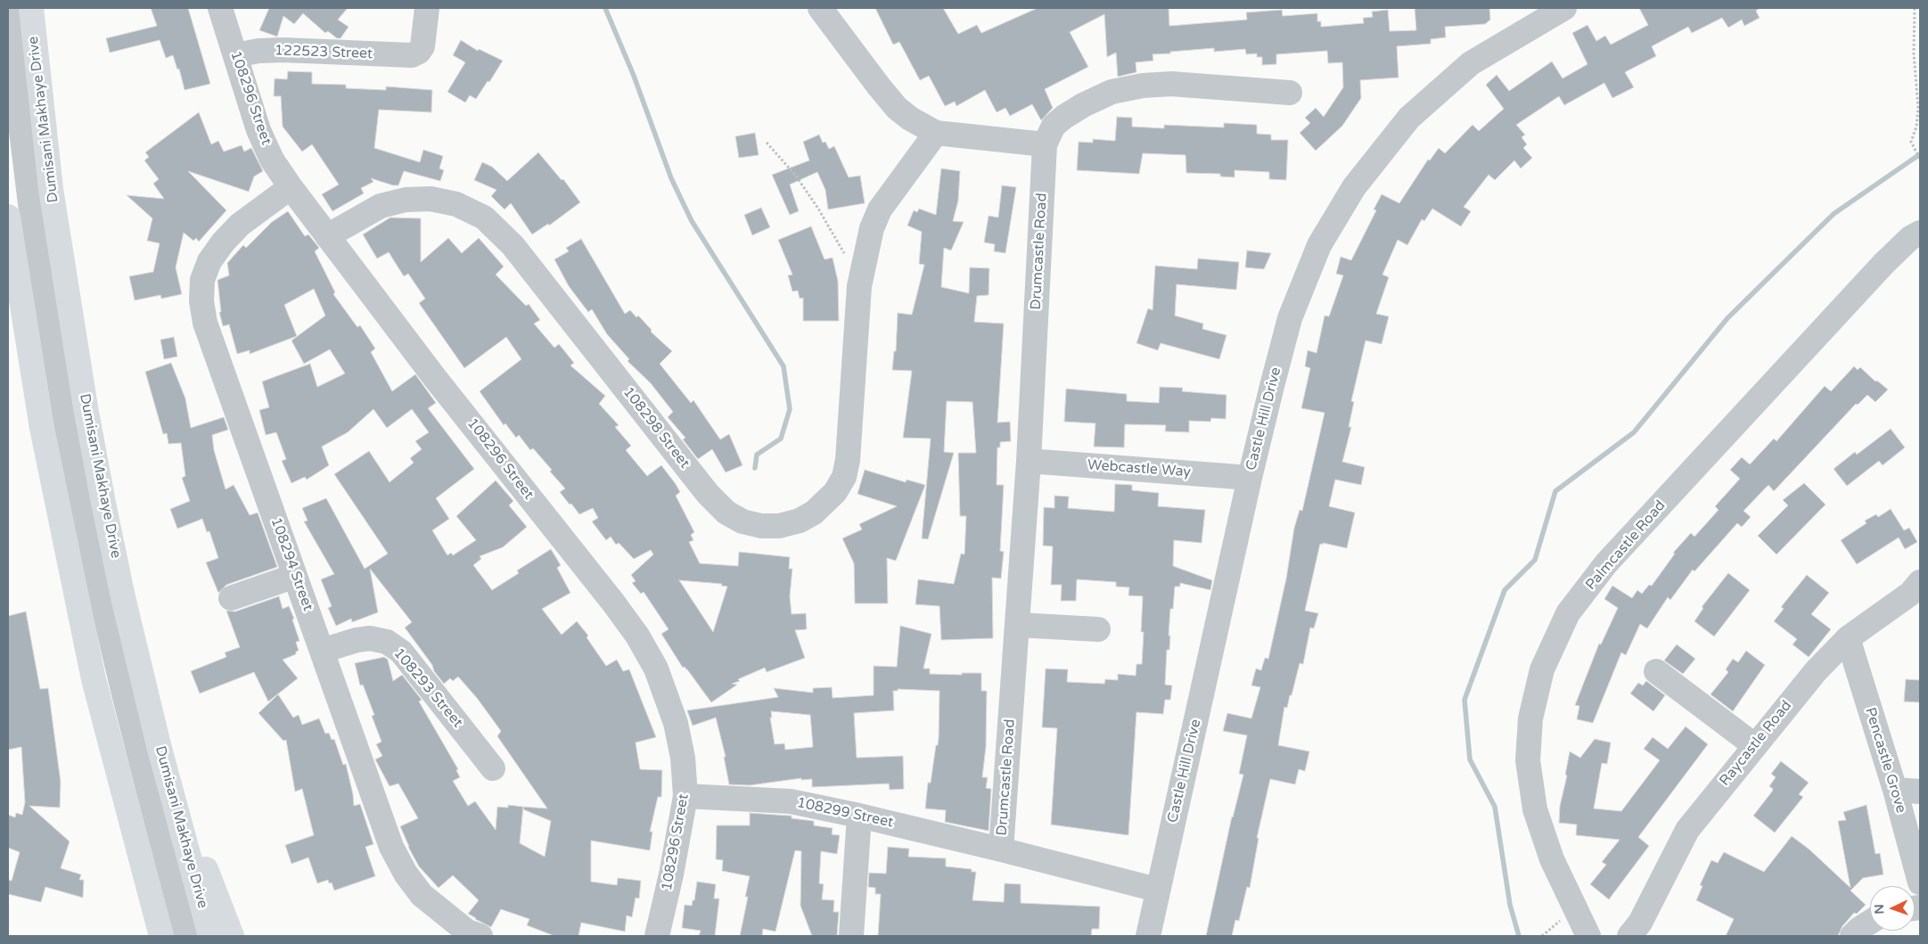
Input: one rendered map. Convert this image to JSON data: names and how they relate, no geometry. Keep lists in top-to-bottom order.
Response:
{
  "streets": {
    "main road": ["Dumisani Makhaye Drive"],
    "street": [
      "122523 Street",
      "108296 Street",
      "Drumcastle Road",
      "Castle Hill Drive",
      "108298 Street",
      "Webcastle Way",
      "Palmcastle Road",
      "108294 Street",
      "108293 Street",
      "Raycastle Road",
      "Pencastle Grove",
      "108299 Street"
    ]
  },
  "crossings": [
    ["122523 Street", "108296 Street"],
    ["108296 Street", "108298 Street"],
    ["108296 Street", "108294 Street"],
    ["108296 Street", "108299 Street"],
    ["Drumcastle Road", "Castle Hill Drive"],
    ["Drumcastle Road", "Webcastle Way"],
    ["Drumcastle Road", "108299 Street"],
    ["Castle Hill Drive", "Webcastle Way"],
    ["108294 Street", "108293 Street"],
    ["Raycastle Road", "Pencastle Grove"]
  ],
  "north": "left"
}
